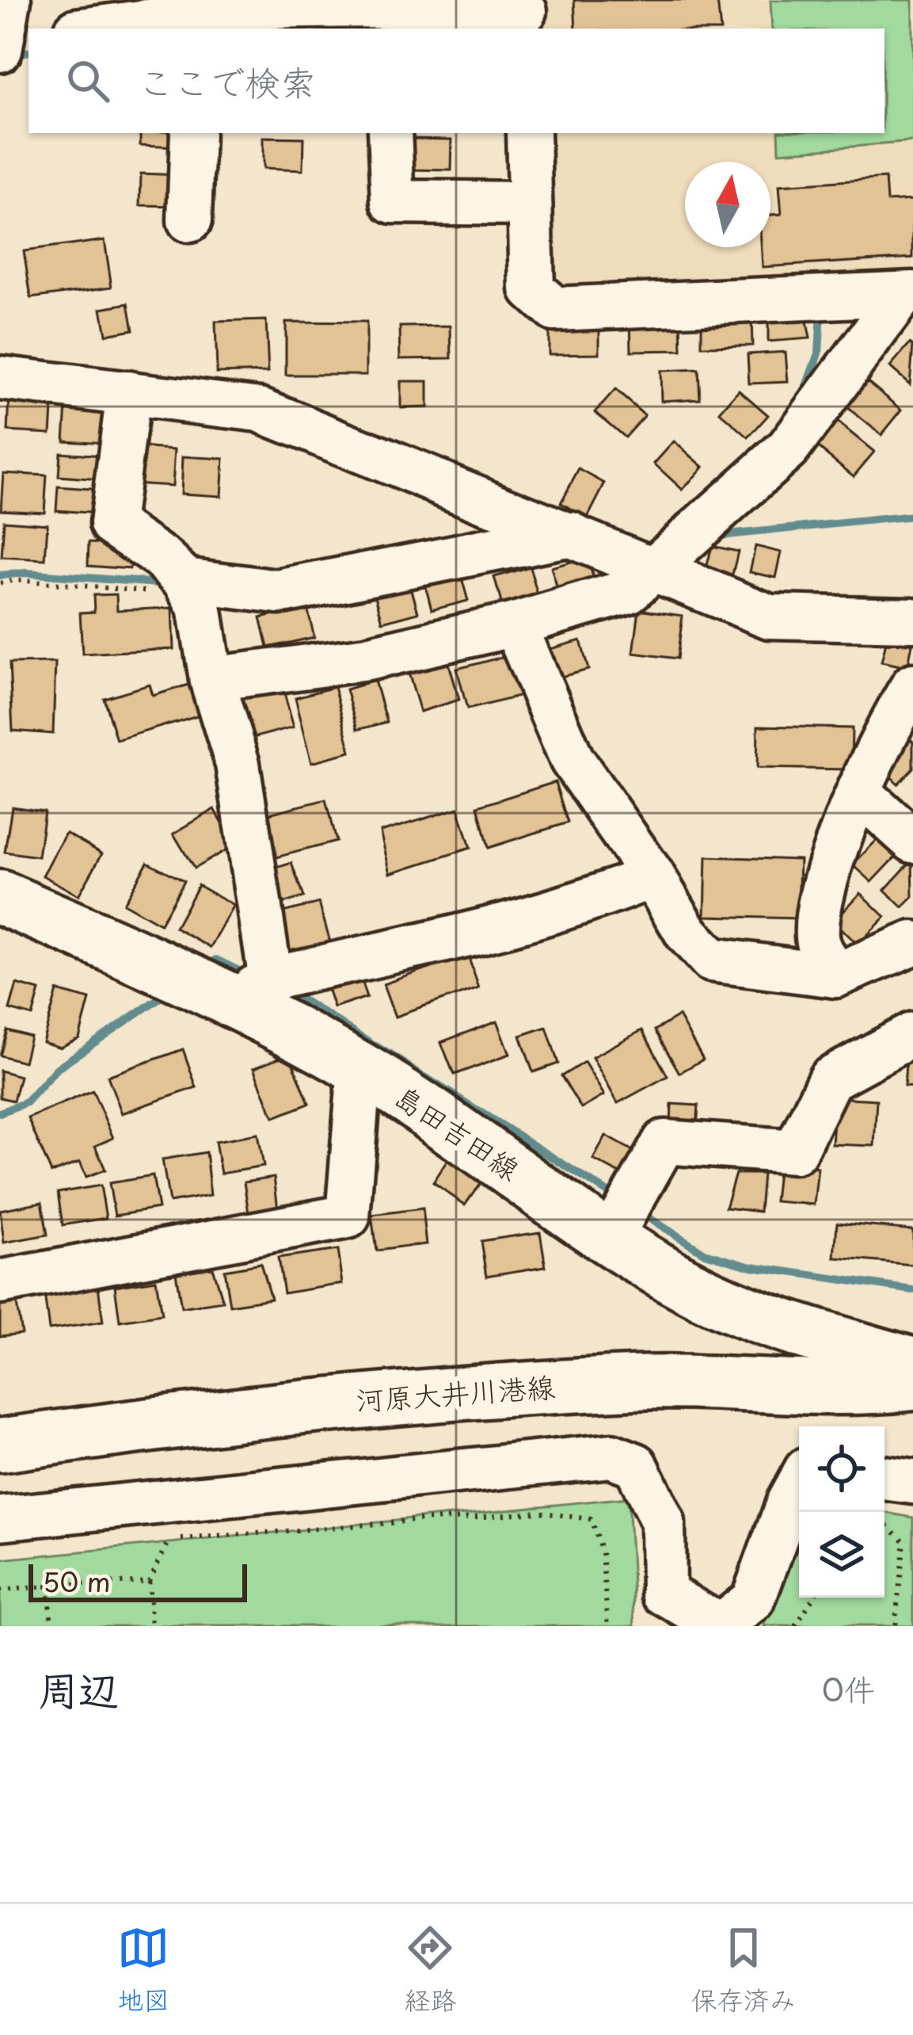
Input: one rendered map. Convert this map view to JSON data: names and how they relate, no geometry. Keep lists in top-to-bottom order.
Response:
{
  "streets": {
    "main road": ["島田吉田線", "河原大井川港線"]
  },
  "scale_bar": "50 m",
  "north": "top",
  "page": {
    "search": "ここで検索",
    "scale": "50 m",
    "heading": ["周辺", "0件"],
    "nav": ["地図", "経路", "保存済み"]
  }
}
